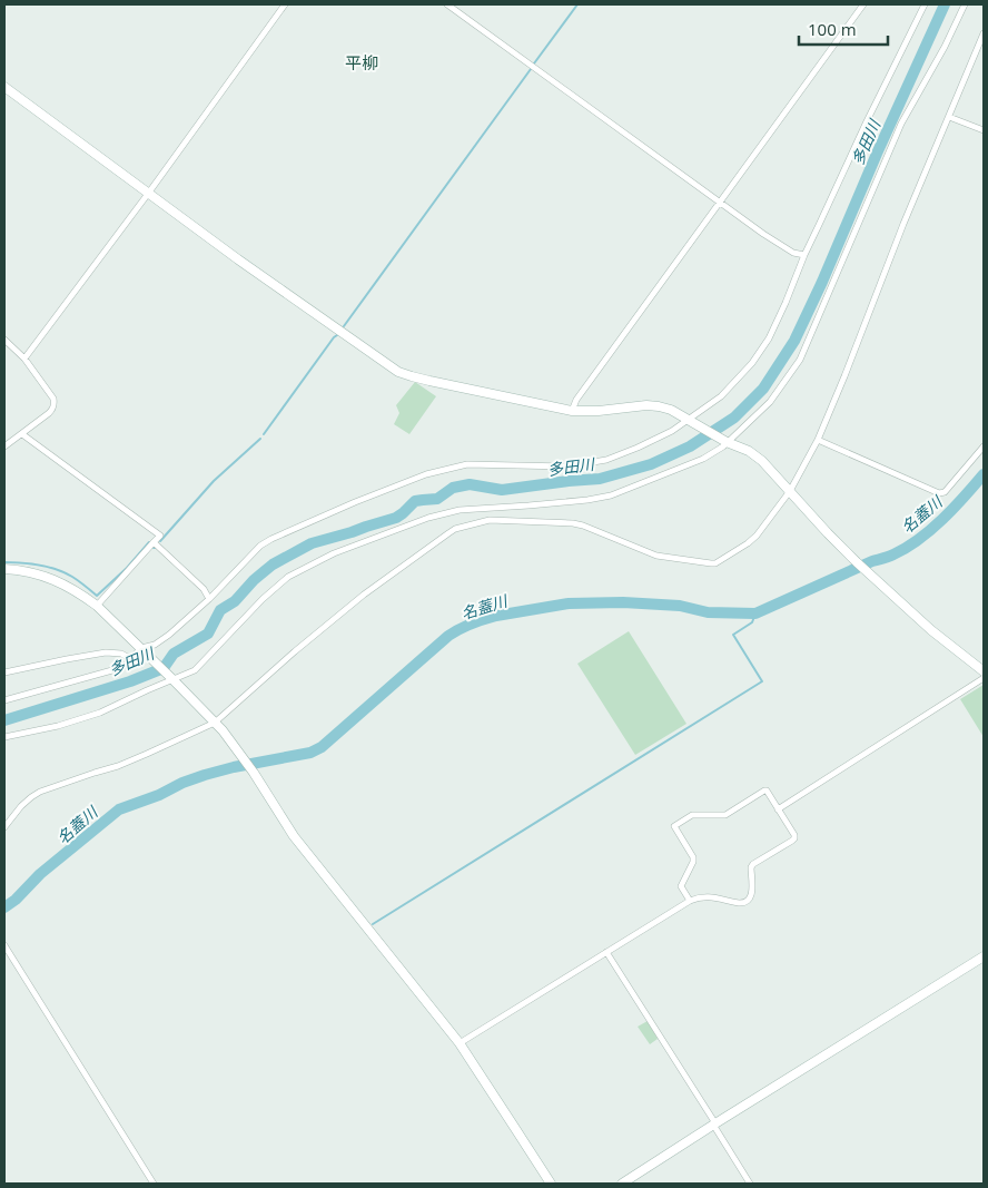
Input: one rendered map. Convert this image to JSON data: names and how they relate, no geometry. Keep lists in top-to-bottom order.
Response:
{
  "districts": ["平柳"],
  "water": ["多田川", "名蓋川"],
  "scale_bar": "100 m"
}
